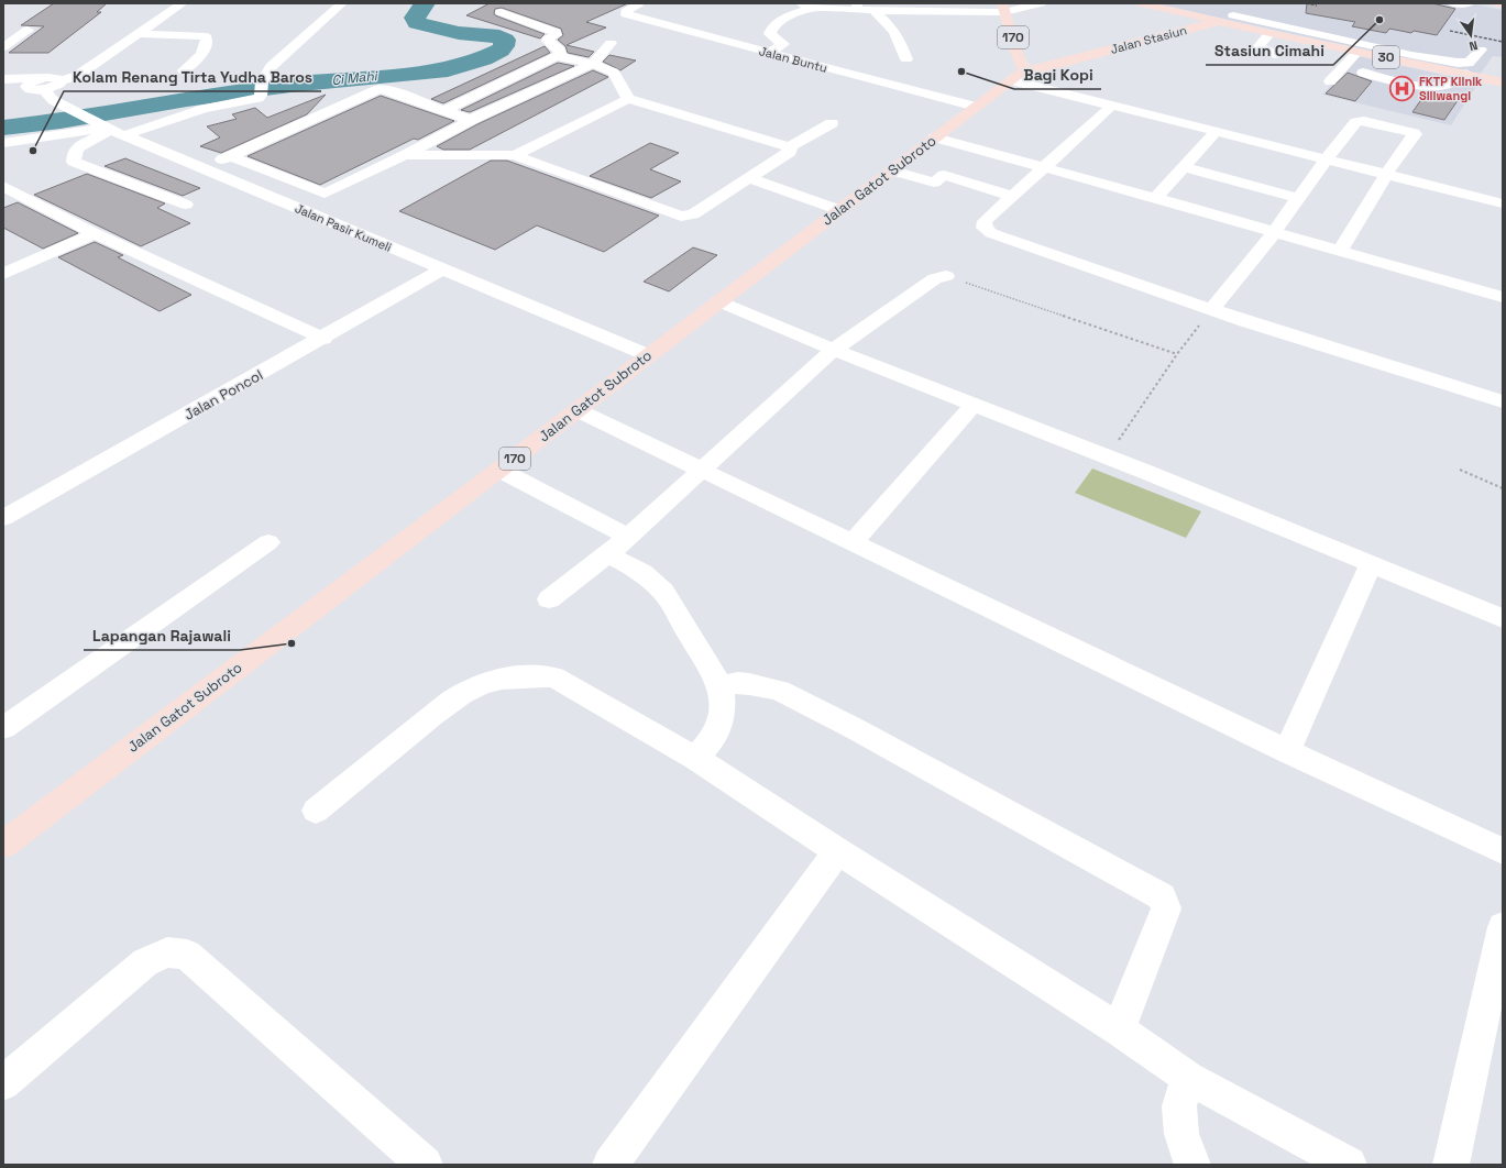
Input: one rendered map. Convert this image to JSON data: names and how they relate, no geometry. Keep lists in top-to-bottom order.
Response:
{
  "streets": {
    "main road": [
      "170",
      "Jalan Stasiun",
      "30",
      "Jalan Gatot Subroto"
    ],
    "street": ["Jalan Buntu", "Jalan Pasir Kumeli", "Jalan Poncol"]
  },
  "crossings": [
    ["170", "Jalan Stasiun"],
    ["170", "Jalan Gatot Subroto"],
    ["Jalan Stasiun", "Jalan Gatot Subroto"],
    ["Jalan Buntu", "Jalan Gatot Subroto"],
    ["Jalan Gatot Subroto", "Jalan Pasir Kumeli"],
    ["Jalan Pasir Kumeli", "Jalan Poncol"]
  ],
  "water": ["Ci Mahi"],
  "places": {
    "other": [
      "Stasiun Cimahi",
      "Bagi Kopi",
      "Kolam Renang Tirta Yudha Baros",
      "Lapangan Rajawali"
    ],
    "hospital": ["FKTP Klinik Siliwangi"]
  },
  "north": "bottom"
}
